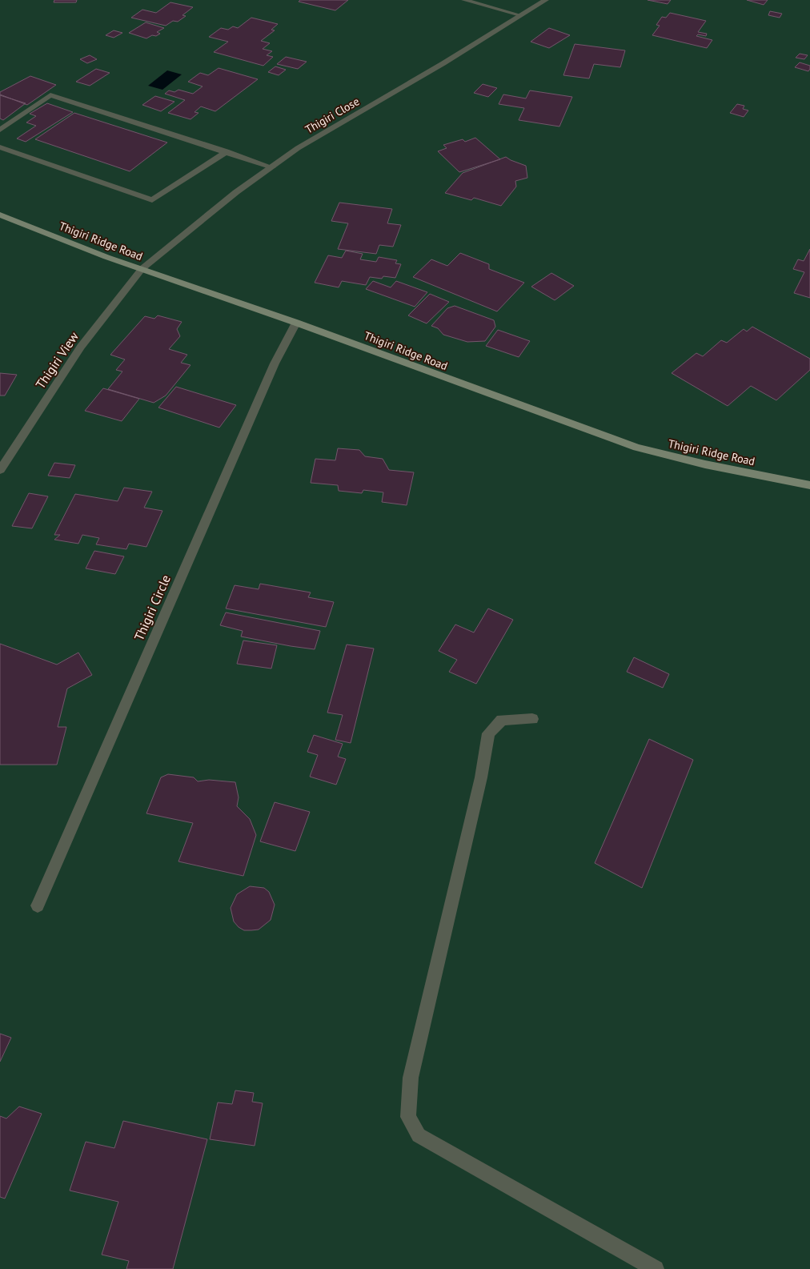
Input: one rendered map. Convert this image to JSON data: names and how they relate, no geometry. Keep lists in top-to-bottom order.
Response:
{
  "streets": {
    "street": [
      "Thigiri Close",
      "Thigiri Ridge Road",
      "Thigiri View",
      "Thigiri Circle"
    ]
  },
  "crossings": [
    ["Thigiri Close", "Thigiri Ridge Road"],
    ["Thigiri Close", "Thigiri View"],
    ["Thigiri Ridge Road", "Thigiri View"],
    ["Thigiri Ridge Road", "Thigiri Circle"]
  ]
}
